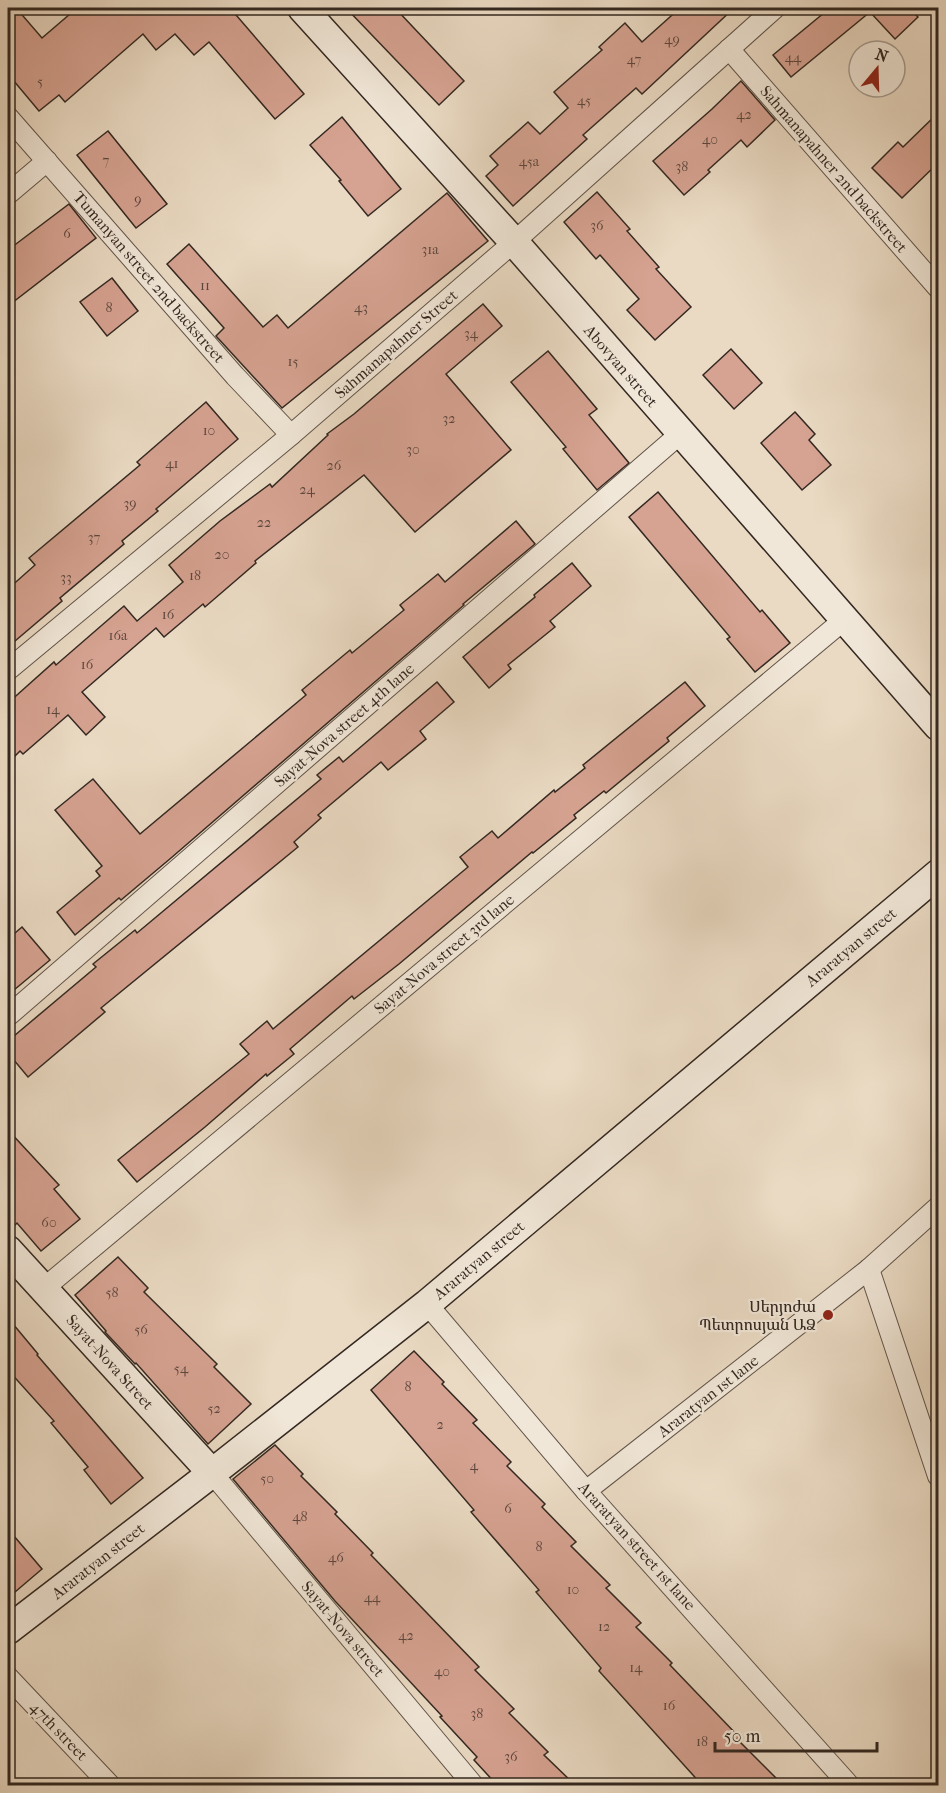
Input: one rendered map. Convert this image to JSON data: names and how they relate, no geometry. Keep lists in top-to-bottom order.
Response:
{
  "streets": {
    "main road": ["Abovyan street", "Araratyan street", "Sayat-Nova Street"],
    "street": [
      "Sahmanapahner 2nd backstreet",
      "Tumanyan street 2nd backstreet",
      "Sahmanapahner Street",
      "Sayat-Nova street 4th lane",
      "Sayat-Nova street 3rd lane",
      "Araratyan 1st lane",
      "Araratyan street 1st lane",
      "Sayat-Nova street",
      "47th street"
    ]
  },
  "crossings": [
    ["Sahmanapahner 2nd backstreet", "Sahmanapahner Street"],
    ["Tumanyan street 2nd backstreet", "Sahmanapahner Street"],
    ["Sahmanapahner Street", "Abovyan street"],
    ["Abovyan street", "Sayat-Nova street 4th lane"],
    ["Abovyan street", "Sayat-Nova street 3rd lane"],
    ["Araratyan street", "Sayat-Nova Street"],
    ["Araratyan street", "Araratyan street 1st lane"],
    ["Araratyan street", "Sayat-Nova street"],
    ["Sayat-Nova street 3rd lane", "Sayat-Nova Street"],
    ["Sayat-Nova Street", "Sayat-Nova street"],
    ["Araratyan 1st lane", "Araratyan street 1st lane"]
  ],
  "places": ["Սերյոժա Պետրոսյան ԱՁ"],
  "house_numbers": [
    "49",
    "44",
    "47",
    "5",
    "45",
    "42",
    "40",
    "7",
    "45a",
    "38",
    "9",
    "36",
    "6",
    "31a",
    "11",
    "8",
    "43",
    "34",
    "15",
    "32",
    "10",
    "30",
    "41",
    "26",
    "24",
    "39",
    "22",
    "37",
    "20",
    "18",
    "33",
    "16",
    "16a",
    "16",
    "14",
    "60",
    "58",
    "56",
    "54",
    "8",
    "52",
    "2",
    "4",
    "50",
    "6",
    "48",
    "8",
    "46",
    "10",
    "44",
    "12",
    "42",
    "14",
    "40",
    "16",
    "38",
    "18",
    "36"
  ],
  "scale_bar": "50 m",
  "north": "top"
}
